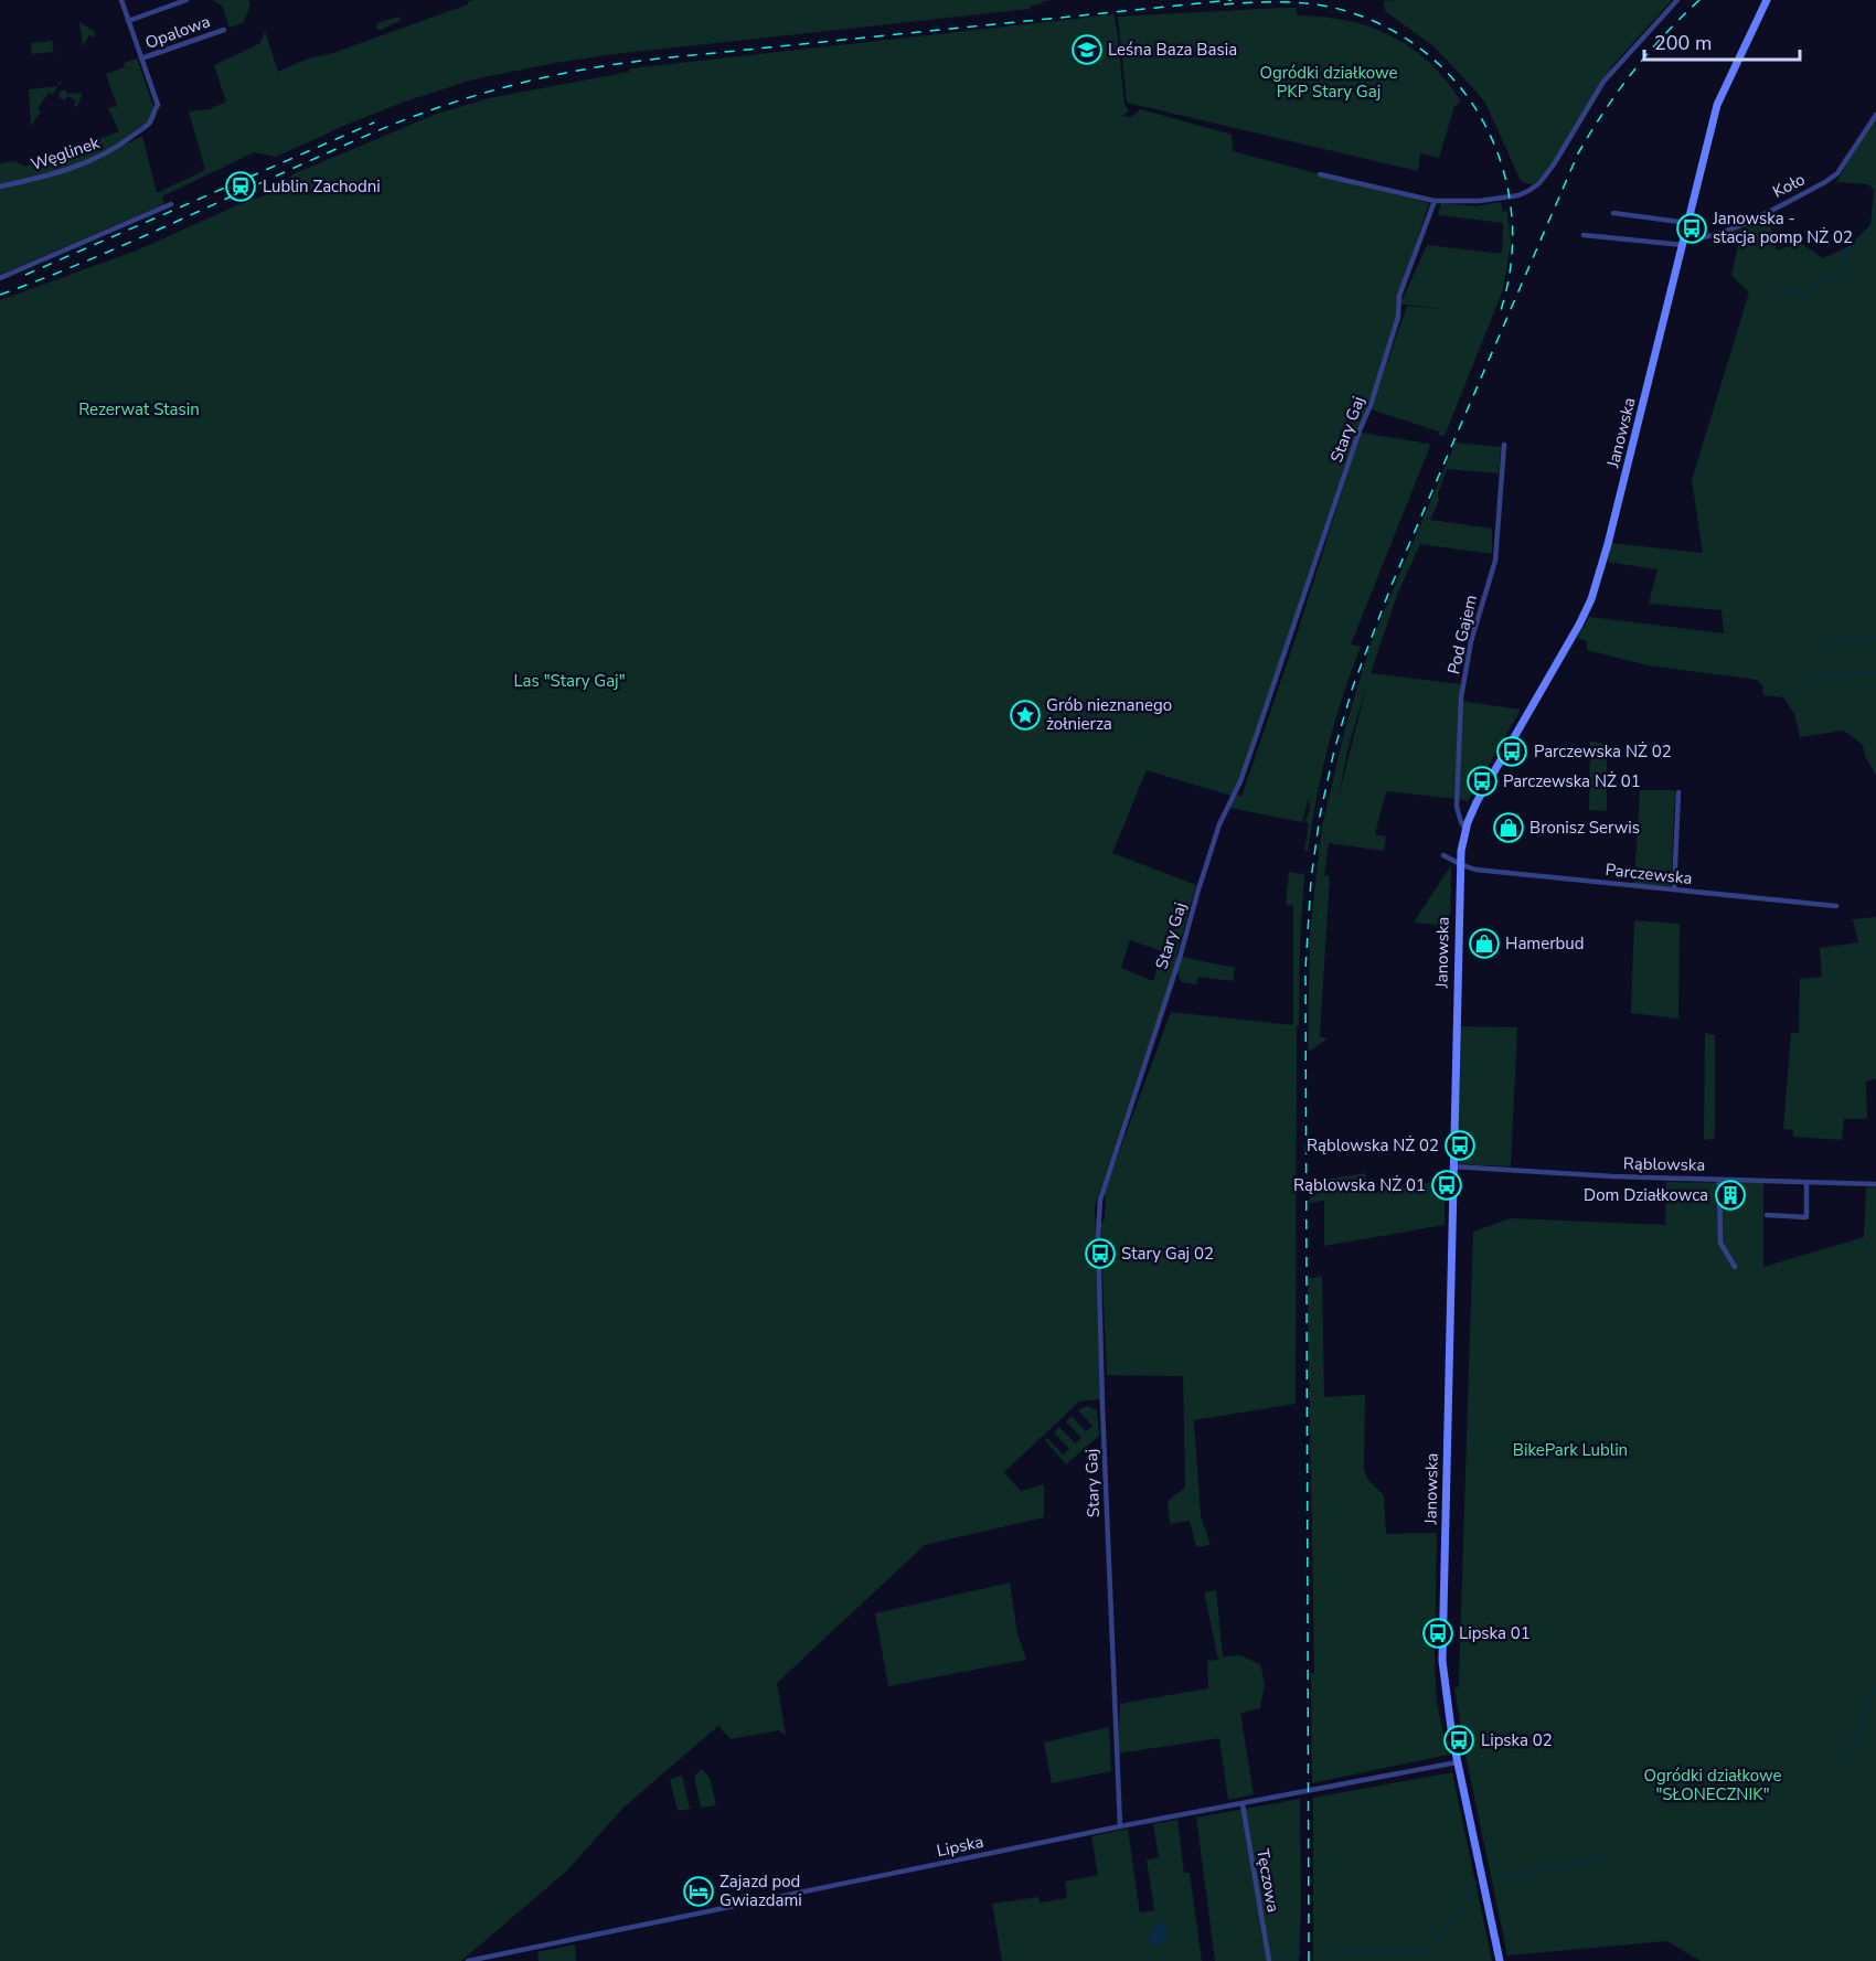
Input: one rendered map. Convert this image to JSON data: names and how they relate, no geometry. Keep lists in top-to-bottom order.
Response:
{
  "streets": {
    "street": [
      "Opalowa",
      "Węglinek",
      "Koło",
      "Stary Gaj",
      "Janowska",
      "Pod Gajem",
      "Parczewska",
      "Rąblowska",
      "Lipska",
      "Tęczowa"
    ]
  },
  "crossings": [
    ["Opalowa", "Węglinek"],
    ["Koło", "Janowska"],
    ["Stary Gaj", "Lipska"],
    ["Janowska", "Pod Gajem"],
    ["Janowska", "Parczewska"],
    ["Janowska", "Rąblowska"],
    ["Janowska", "Lipska"],
    ["Lipska", "Tęczowa"]
  ],
  "parks": [
    "Ogródki działkowe PKP Stary Gaj",
    "Rezerwat Stasin",
    "Las \"Stary Gaj\"",
    "BikePark Lublin",
    "Ogródki działkowe \"SŁONECZNIK\""
  ],
  "places": {
    "school or university": ["Leśna Baza Basia"],
    "station": ["Lublin Zachodni"],
    "bus stop": [
      "Janowska - stacja pomp NŻ 02",
      "Parczewska NŻ 02",
      "Parczewska NŻ 01",
      "Rąblowska NŻ 02",
      "Rąblowska NŻ 01",
      "Stary Gaj 02",
      "Lipska 01",
      "Lipska 02"
    ],
    "place": ["Grób nieznanego żołnierza"],
    "shop": ["Bronisz Serwis", "Hamerbud"],
    "building": ["Dom Działkowca"],
    "hotel": ["Zajazd pod Gwiazdami"]
  },
  "scale_bar": "200 m"
}
